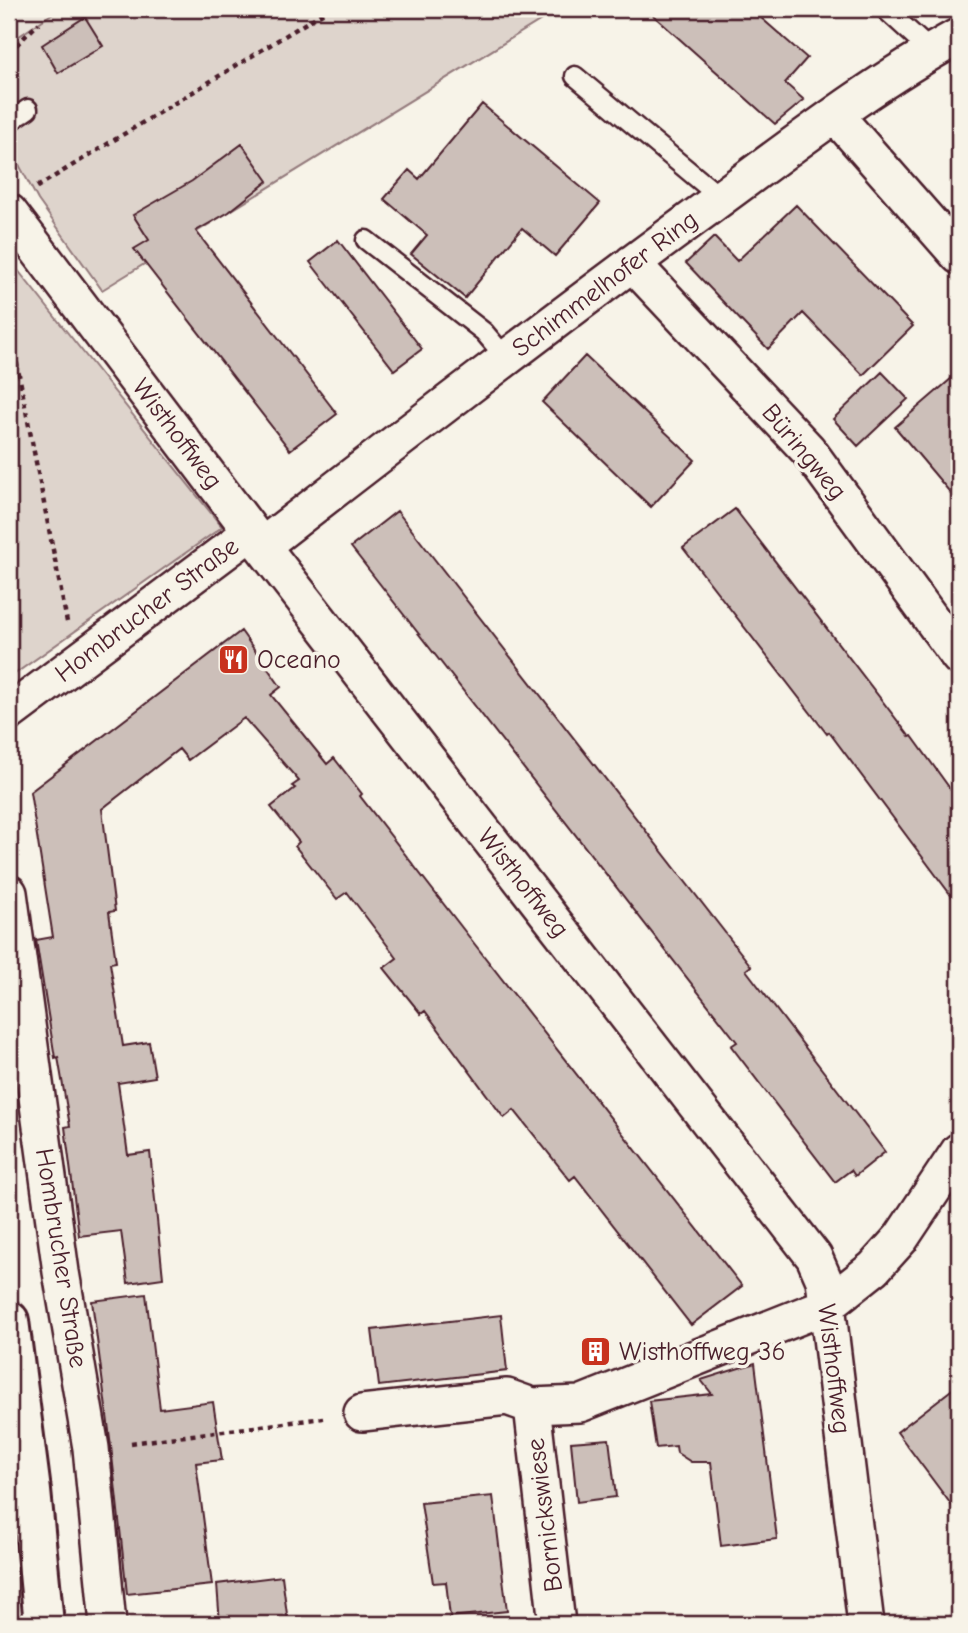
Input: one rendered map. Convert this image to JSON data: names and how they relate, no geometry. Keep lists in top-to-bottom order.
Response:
{
  "streets": {
    "street": [
      "Schimmelhofer Ring",
      "Wisthoffweg",
      "Büringweg",
      "Hombrucher Straße",
      "Bornickswiese"
    ]
  },
  "crossings": [
    ["Schimmelhofer Ring", "Wisthoffweg"],
    ["Schimmelhofer Ring", "Büringweg"],
    ["Schimmelhofer Ring", "Hombrucher Straße"],
    ["Wisthoffweg", "Hombrucher Straße"],
    ["Wisthoffweg", "Bornickswiese"]
  ],
  "places": {
    "restaurant": ["Oceano"],
    "building": ["Wisthoffweg 36"]
  }
}
